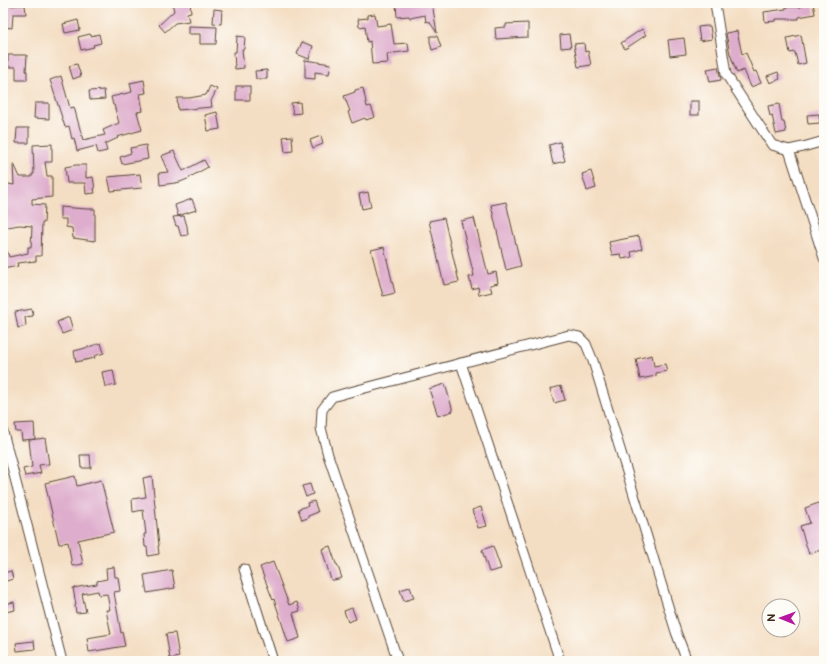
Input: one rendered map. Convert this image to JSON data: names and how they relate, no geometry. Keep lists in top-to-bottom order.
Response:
{
  "north": "left"
}
